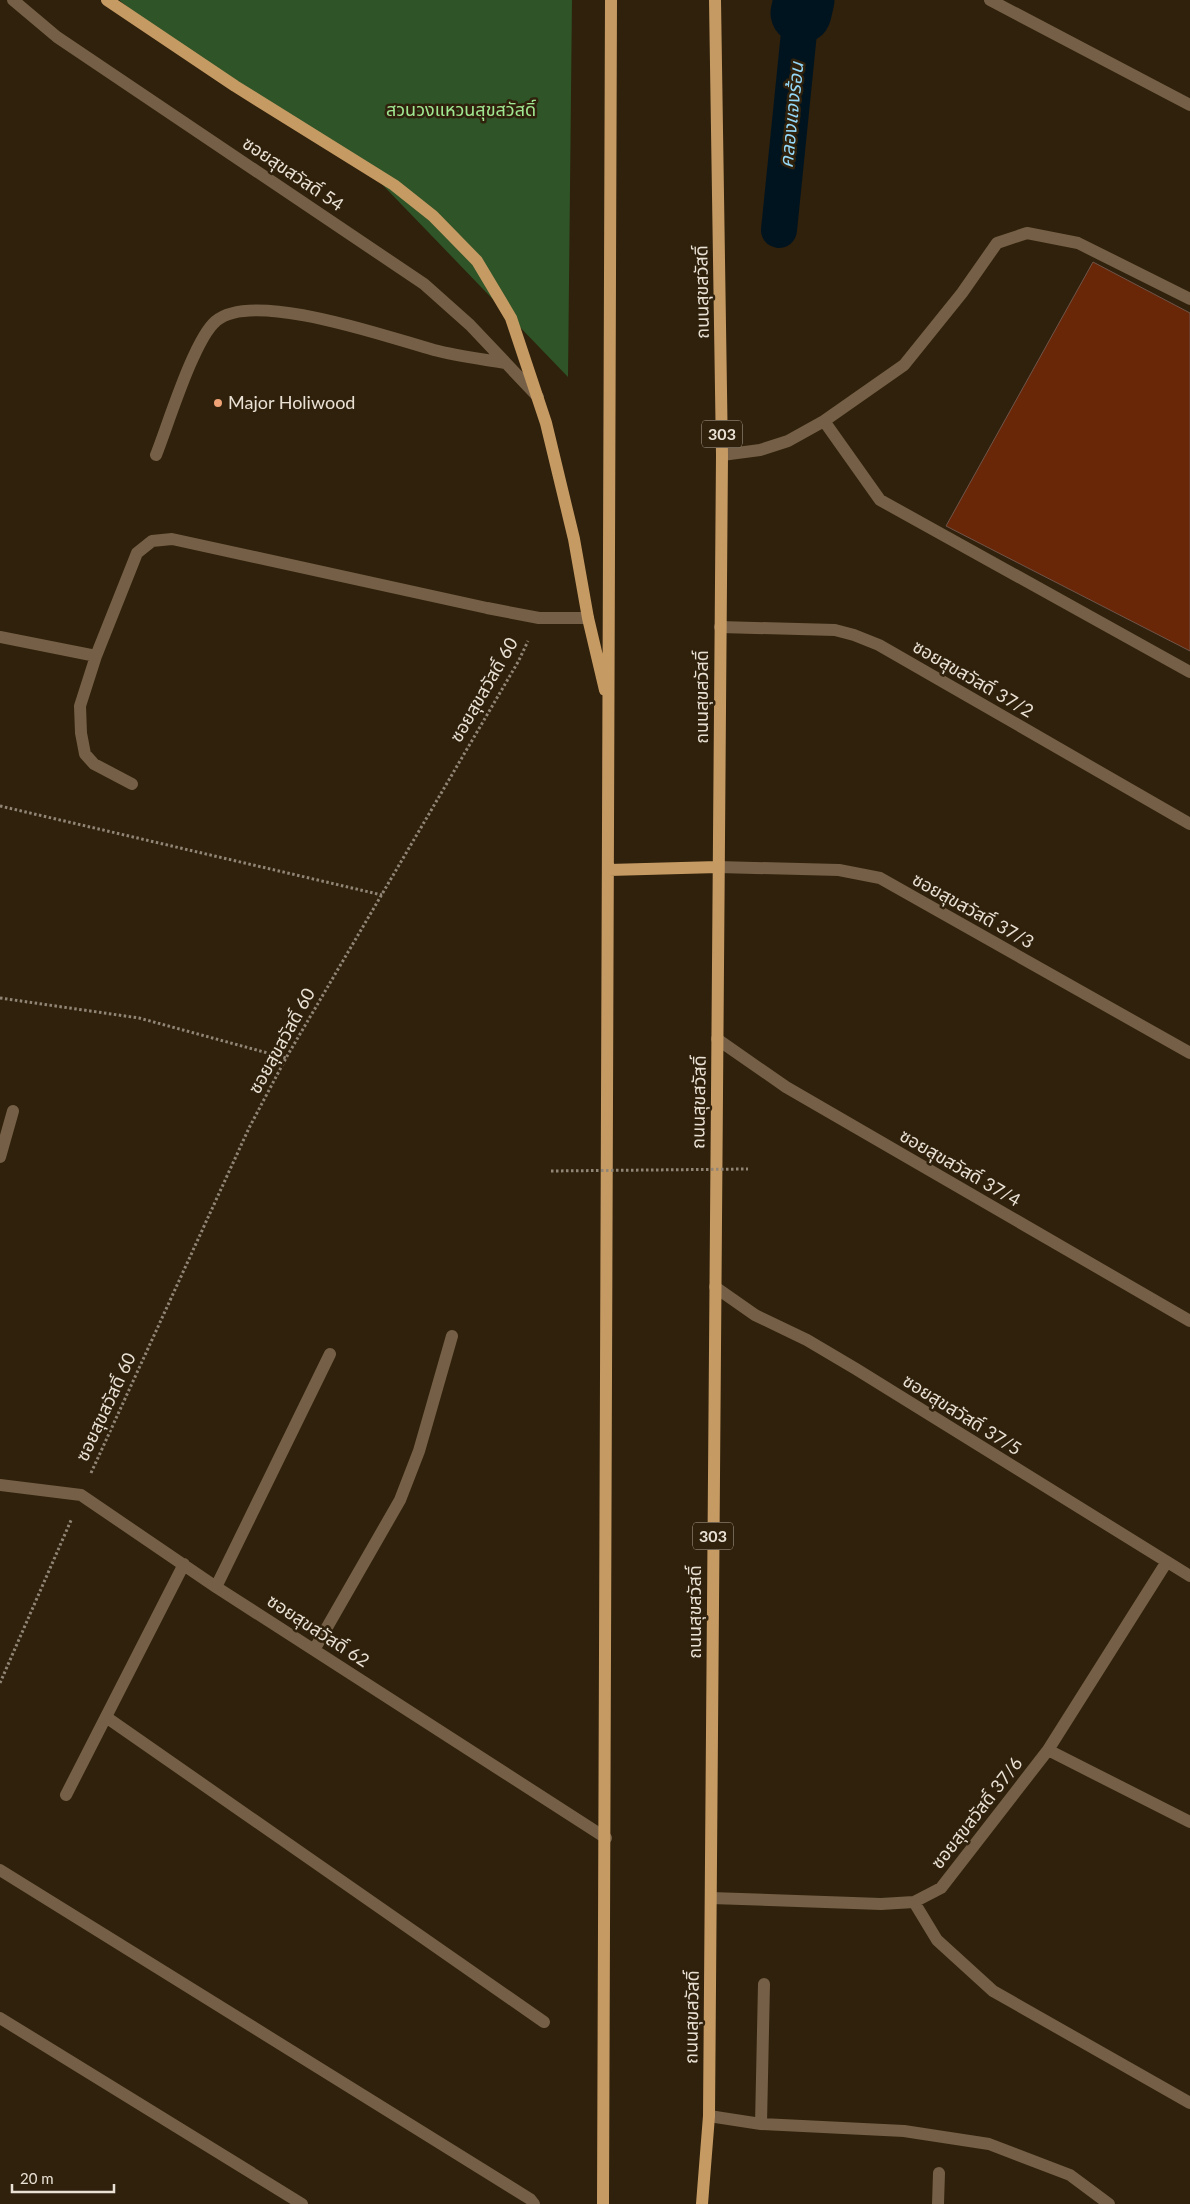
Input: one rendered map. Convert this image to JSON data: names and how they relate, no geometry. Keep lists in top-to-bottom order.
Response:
{
  "streets": {
    "main road": ["ถนนสุขสวัสดิ์", "303"],
    "street": [
      "ซอยสุขสวัสดิ์ 54",
      "ซอยสุขสวัสดิ์ 37/2",
      "ซอยสุขสวัสดิ์ 37/3",
      "ซอยสุขสวัสดิ์ 37/4",
      "ซอยสุขสวัสดิ์ 37/5",
      "ซอยสุขสวัสดิ์ 62",
      "ซอยสุขสวัสดิ์ 37/6"
    ],
    "path": ["ซอยสุขสวัสดิ์ 60"]
  },
  "crossings": [
    ["ถนนสุขสวัสดิ์", "ซอยสุขสวัสดิ์ 37/2"],
    ["ถนนสุขสวัสดิ์", "ซอยสุขสวัสดิ์ 37/3"],
    ["ถนนสุขสวัสดิ์", "ซอยสุขสวัสดิ์ 37/4"],
    ["ถนนสุขสวัสดิ์", "ซอยสุขสวัสดิ์ 37/5"],
    ["ถนนสุขสวัสดิ์", "ซอยสุขสวัสดิ์ 37/6"],
    ["ซอยสุขสวัสดิ์ 60", "ซอยสุขสวัสดิ์ 62"],
    ["ซอยสุขสวัสดิ์ 37/5", "ซอยสุขสวัสดิ์ 37/6"]
  ],
  "water": ["คลองแจงร้อน"],
  "parks": ["สวนวงแหวนสุขสวัสดิ์"],
  "places": ["Major Holiwood"],
  "scale_bar": "20 m"
}
